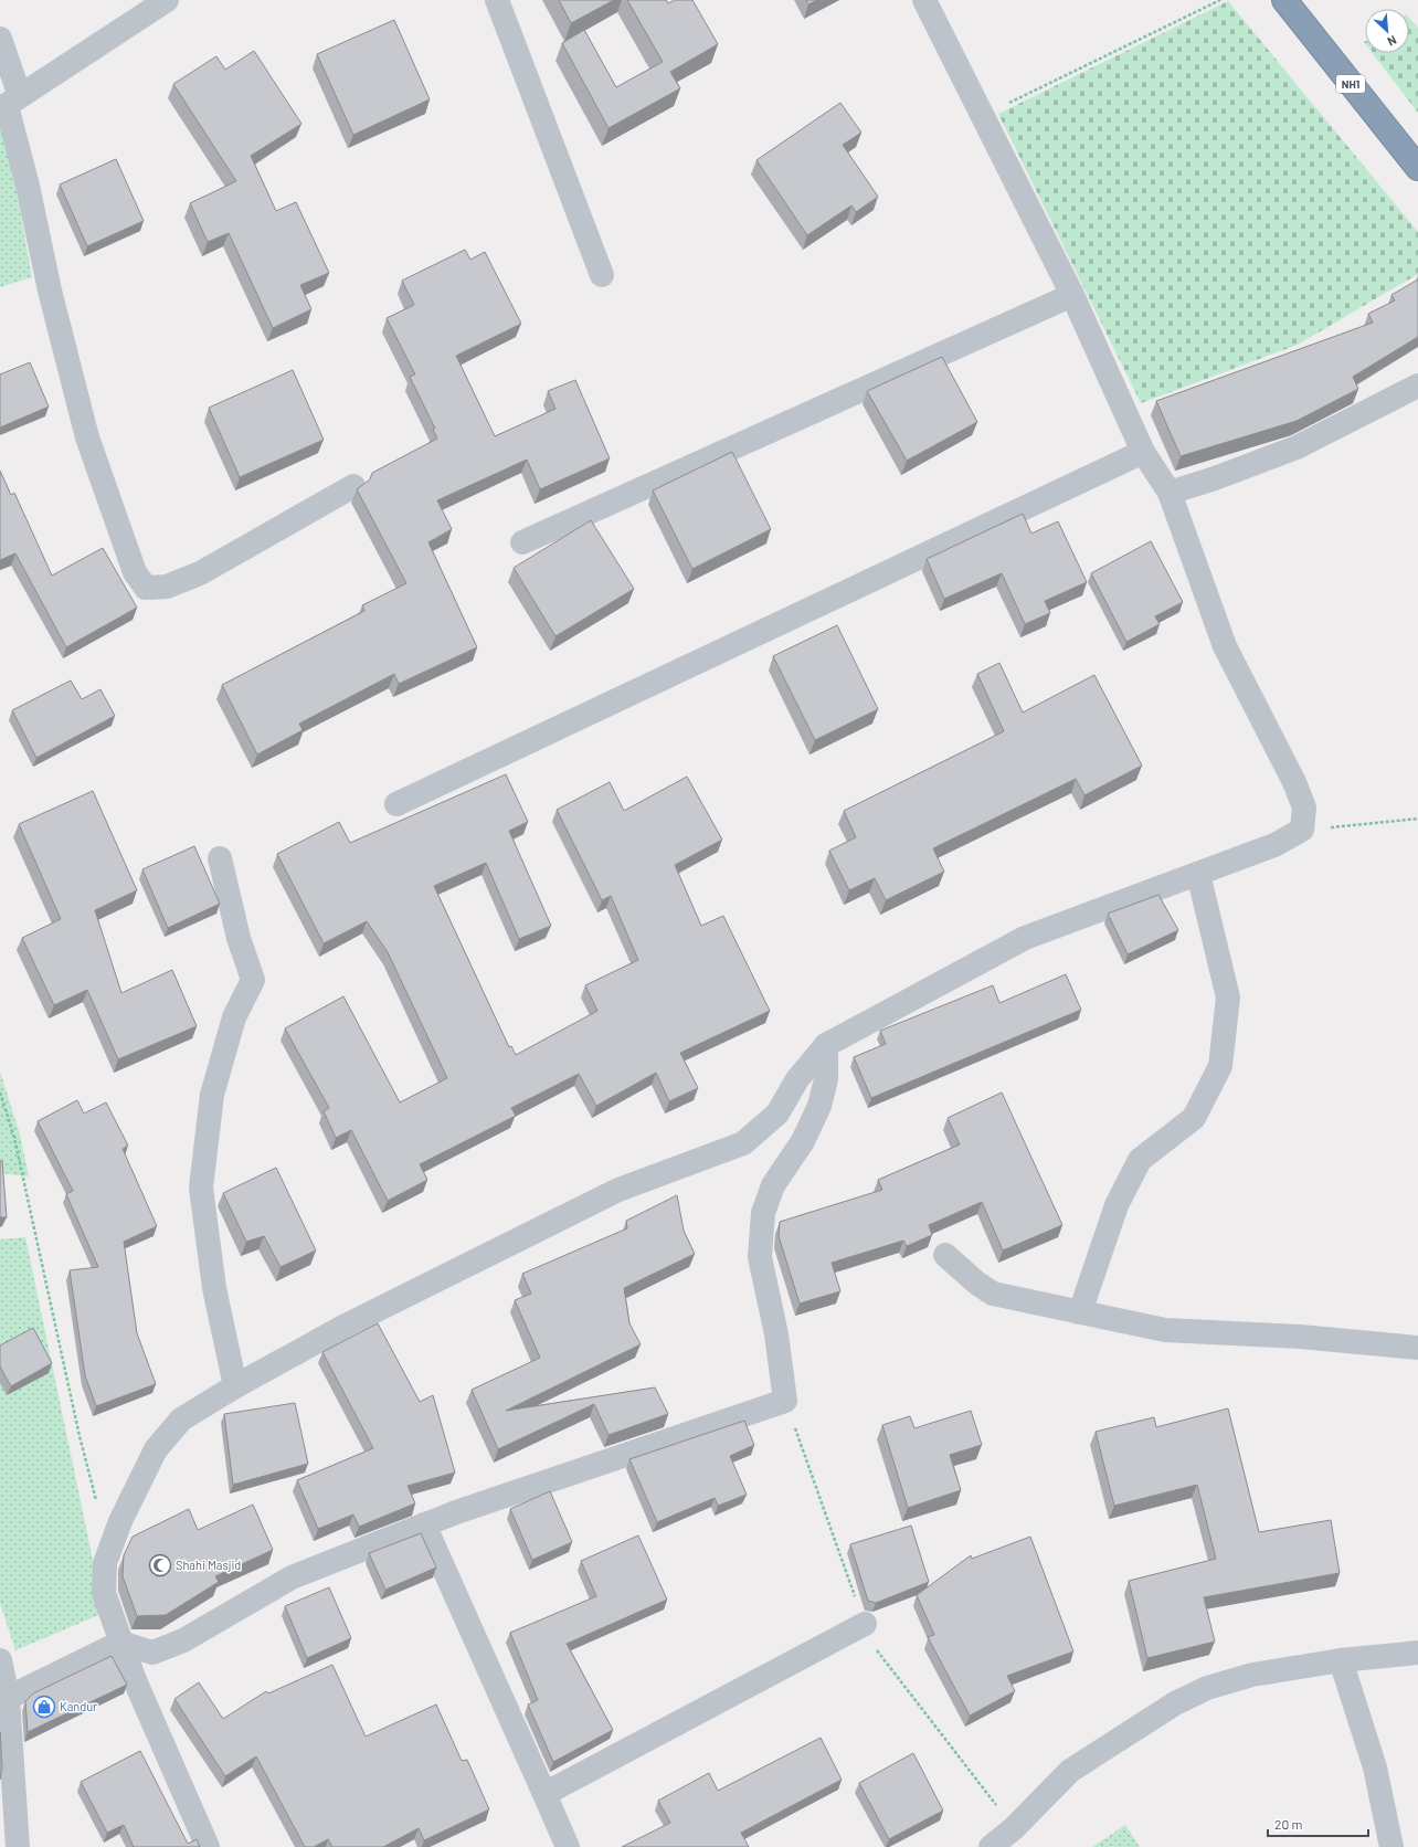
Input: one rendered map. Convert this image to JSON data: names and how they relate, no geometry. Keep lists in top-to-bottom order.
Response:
{
  "streets": {
    "highway": ["NH1"]
  },
  "places": {
    "mosque": ["Shahi Masjid"],
    "shop": ["Kandur"]
  },
  "scale_bar": "20 m",
  "north": "bottom right"
}
